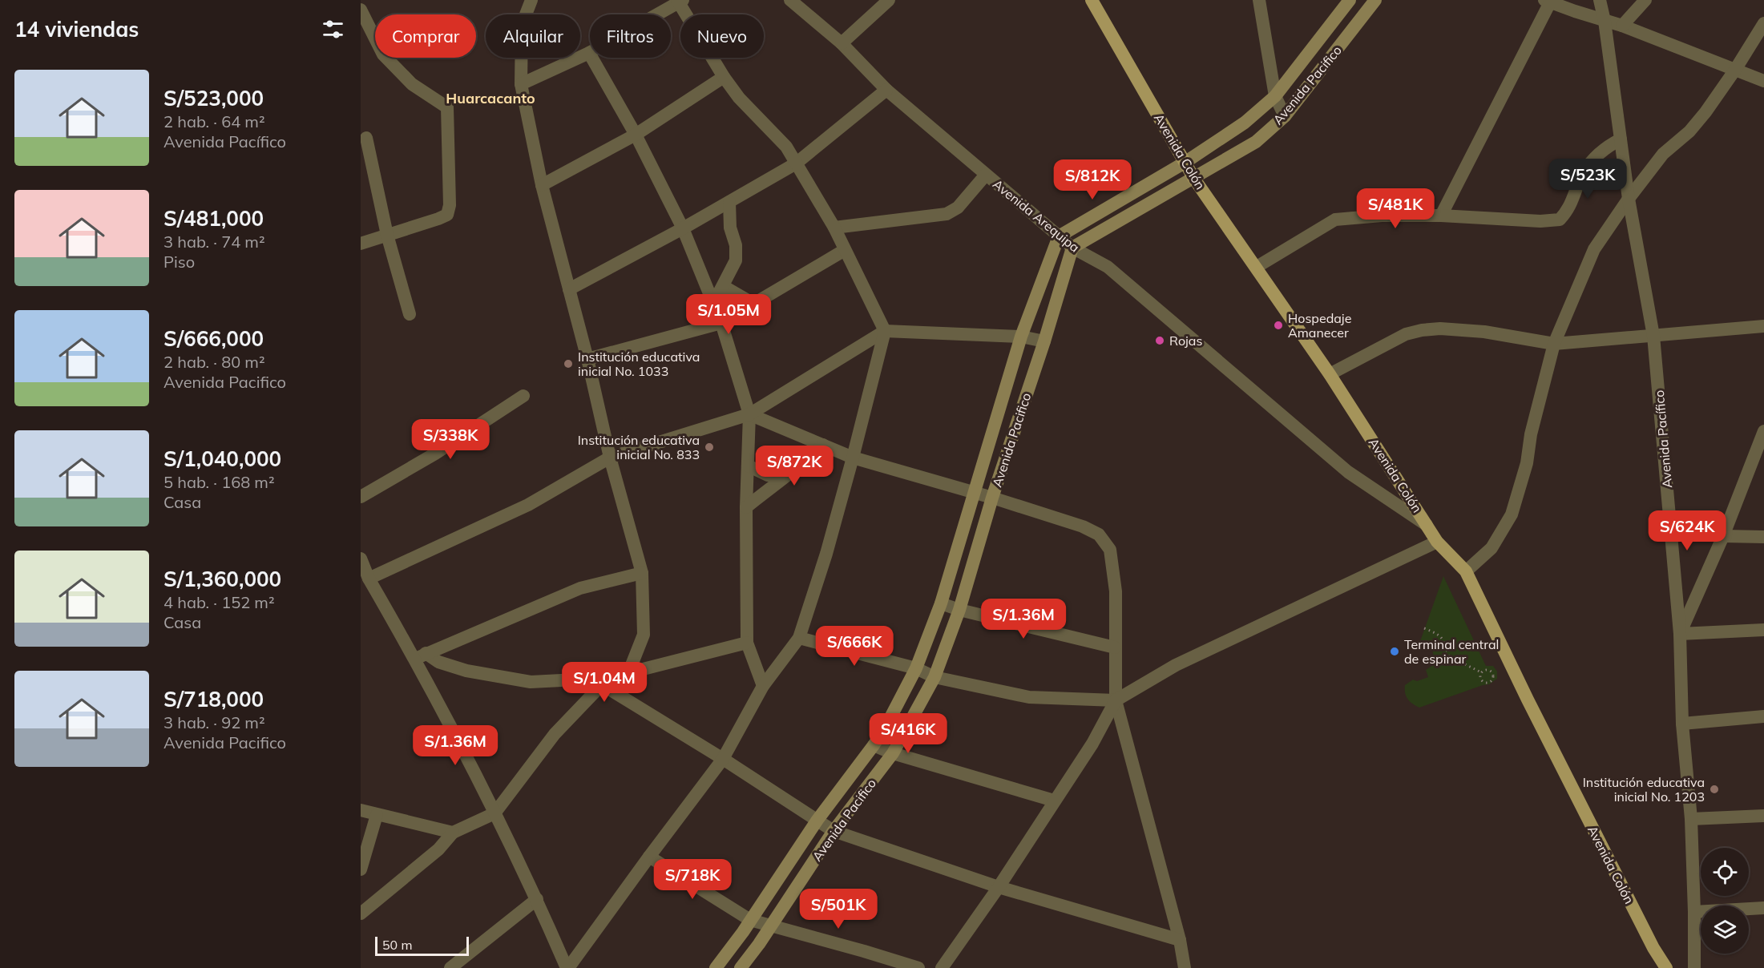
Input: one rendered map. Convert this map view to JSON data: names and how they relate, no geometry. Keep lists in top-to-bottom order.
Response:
{
  "streets": {
    "main road": ["Avenida Pacifico", "Avenida Colón"],
    "street": ["Avenida Arequipa", "Avenida Pacífico"]
  },
  "crossings": [
    ["Avenida Pacifico", "Avenida Colón"],
    ["Avenida Pacifico", "Avenida Arequipa"],
    ["Avenida Colón", "Avenida Arequipa"]
  ],
  "districts": ["Huarcacanto"],
  "places": [
    "Hospedaje Amanecer",
    "Rojas",
    "Institución educativa inicial No. 1033",
    "Institución educativa inicial No. 833",
    "Terminal central de espinar",
    "Institución educativa inicial No. 1203"
  ],
  "scale_bar": "50 m",
  "page": {
    "heading": "14 viviendas",
    "chip": [
      "Comprar",
      "Alquilar",
      "Filtros",
      "Nuevo"
    ],
    "list": [
      {
        "name": "S/523,000",
        "note": "2 hab. · 64 m² · Avenida Pacífico"
      },
      {
        "name": "S/481,000",
        "note": "3 hab. · 74 m² · Piso"
      },
      {
        "name": "S/666,000",
        "note": "2 hab. · 80 m² · Avenida Pacifico"
      },
      {
        "name": "S/1,040,000",
        "note": "5 hab. · 168 m² · Casa"
      },
      {
        "name": "S/1,360,000",
        "note": "4 hab. · 152 m² · Casa"
      },
      {
        "name": "S/718,000",
        "note": "3 hab. · 92 m² · Avenida Pacifico"
      }
    ],
    "price": [
      "S/523K",
      "S/812K",
      "S/481K",
      "S/1.05M",
      "S/338K",
      "S/872K",
      "S/624K",
      "S/1.36M",
      "S/666K",
      "S/1.04M",
      "S/416K",
      "S/1.36M",
      "S/718K",
      "S/501K"
    ],
    "scale": "50 m"
  }
}
